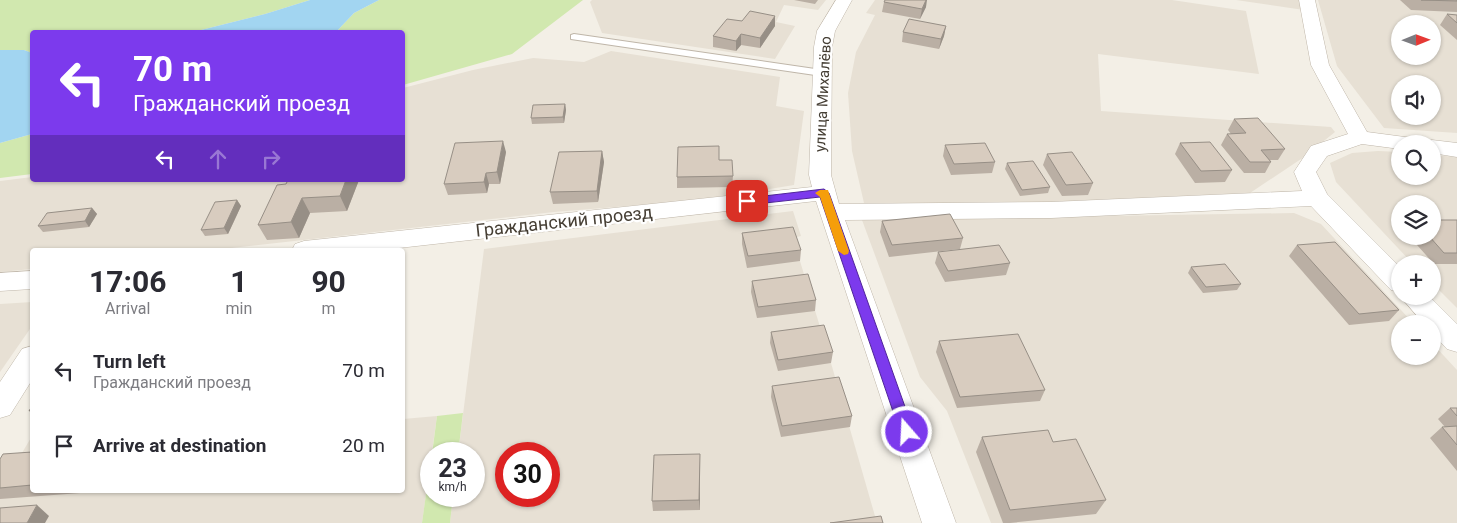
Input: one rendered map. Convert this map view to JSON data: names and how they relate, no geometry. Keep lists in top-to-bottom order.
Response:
{
  "streets": {
    "street": ["улица Михалёво", "Гражданский проезд"]
  },
  "crossings": [
    ["улица Михалёво", "Гражданский проезд"]
  ],
  "north": "right",
  "page": {
    "map_buttons": ["+", "−"],
    "turn": ["70 m", "Гражданский проезд"],
    "eta": [
      "17:06",
      "Arrival",
      "1",
      "min",
      "90",
      "m"
    ],
    "list": [
      {
        "name": "Turn left",
        "note": "Гражданский проезд",
        "value": "70 m"
      },
      {
        "name": "Arrive at destination",
        "value": "20 m"
      }
    ],
    "speed": "23 km/h",
    "limit": "30"
  }
}
